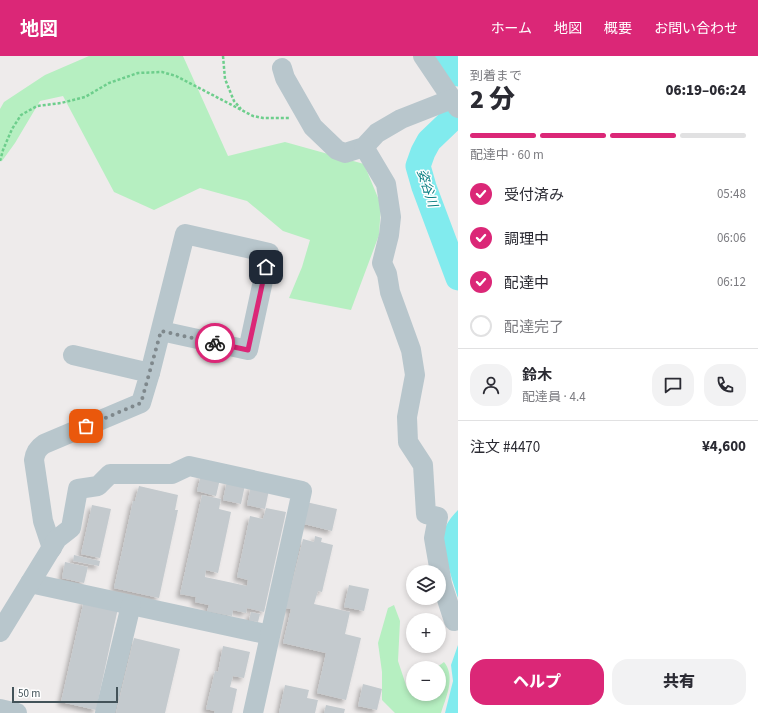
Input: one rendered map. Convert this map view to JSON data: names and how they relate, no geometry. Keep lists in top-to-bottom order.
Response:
{
  "water": ["姿谷川"],
  "scale_bar": "50 m",
  "page": {
    "header": "地図",
    "nav": [
      "ホーム",
      "地図",
      "概要",
      "お問い合わせ"
    ],
    "heading": ["2 分", "到着まで", "06:19–06:24"],
    "panel": [
      "鈴木",
      "配達員 · 4.4",
      "注文 #4470",
      "¥4,600"
    ],
    "bar": "配達中 · 60 m",
    "list": [
      ["受付済み", "05:48"],
      ["調理中", "06:06"],
      ["配達中", "06:12"],
      "配達完了"
    ],
    "map_buttons": ["+", "−"],
    "buttons": ["ヘルプ", "共有"],
    "scale": "50 m"
  }
}
